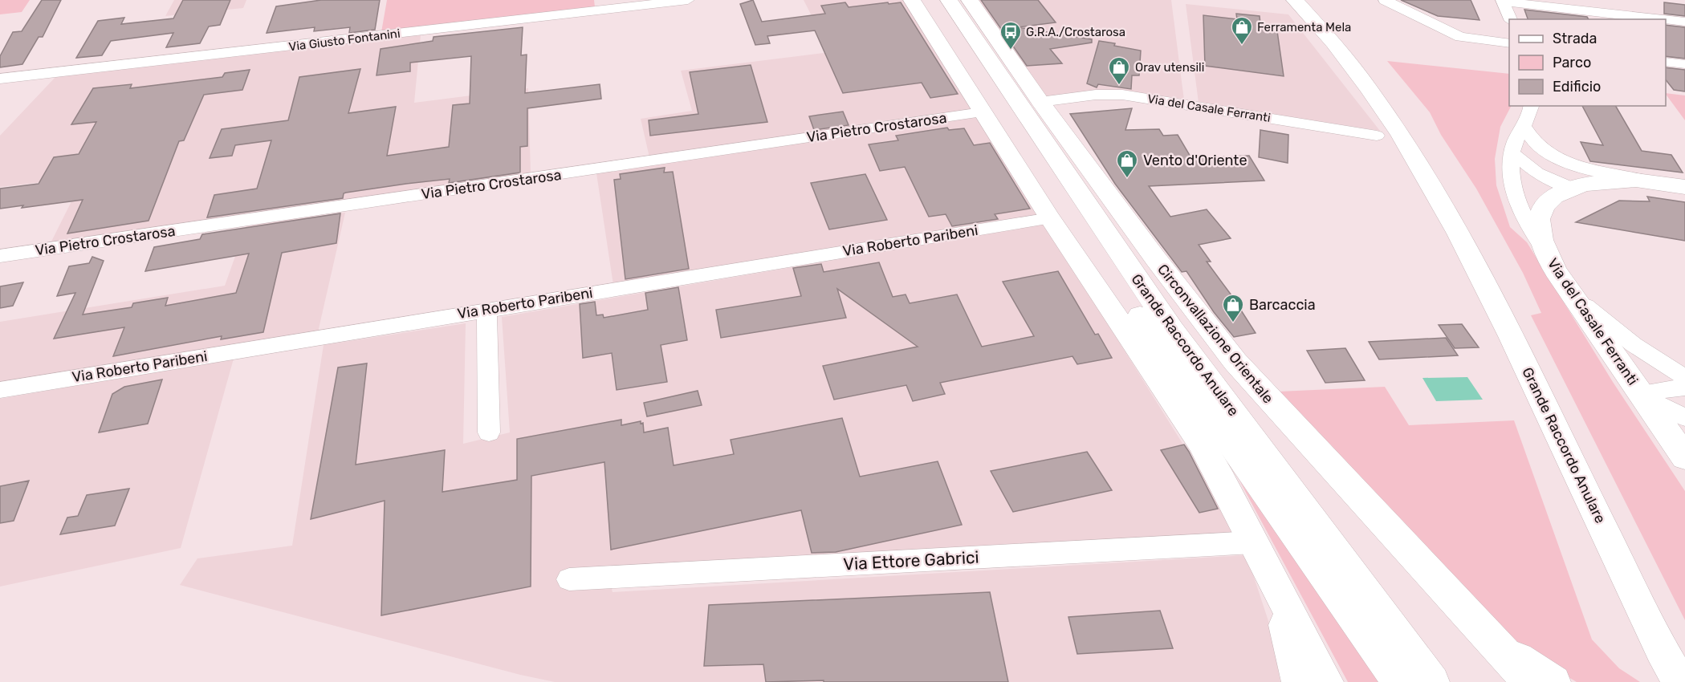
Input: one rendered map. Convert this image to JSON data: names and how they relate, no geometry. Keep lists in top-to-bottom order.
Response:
{
  "streets": {
    "main road": ["Via del Casale Ferranti", "Circonvallazione Orientale", "Grande Raccordo Anulare"],
    "street": [
      "Via Giusto Fontanini",
      "Via Pietro Crostarosa",
      "Via Roberto Paribeni",
      "Via Ettore Gabrici"
    ]
  },
  "crossings": [
    ["Via del Casale Ferranti", "Circonvallazione Orientale"],
    ["Via del Casale Ferranti", "Grande Raccordo Anulare"],
    ["Circonvallazione Orientale", "Grande Raccordo Anulare"]
  ],
  "places": {
    "shop": [
      "Ferramenta Mela",
      "Orav utensili",
      "Vento d'Oriente",
      "Barcaccia"
    ],
    "bus stop": ["G.R.A./Crostarosa"]
  },
  "legend": ["Strada", "Parco", "Edificio"]
}
